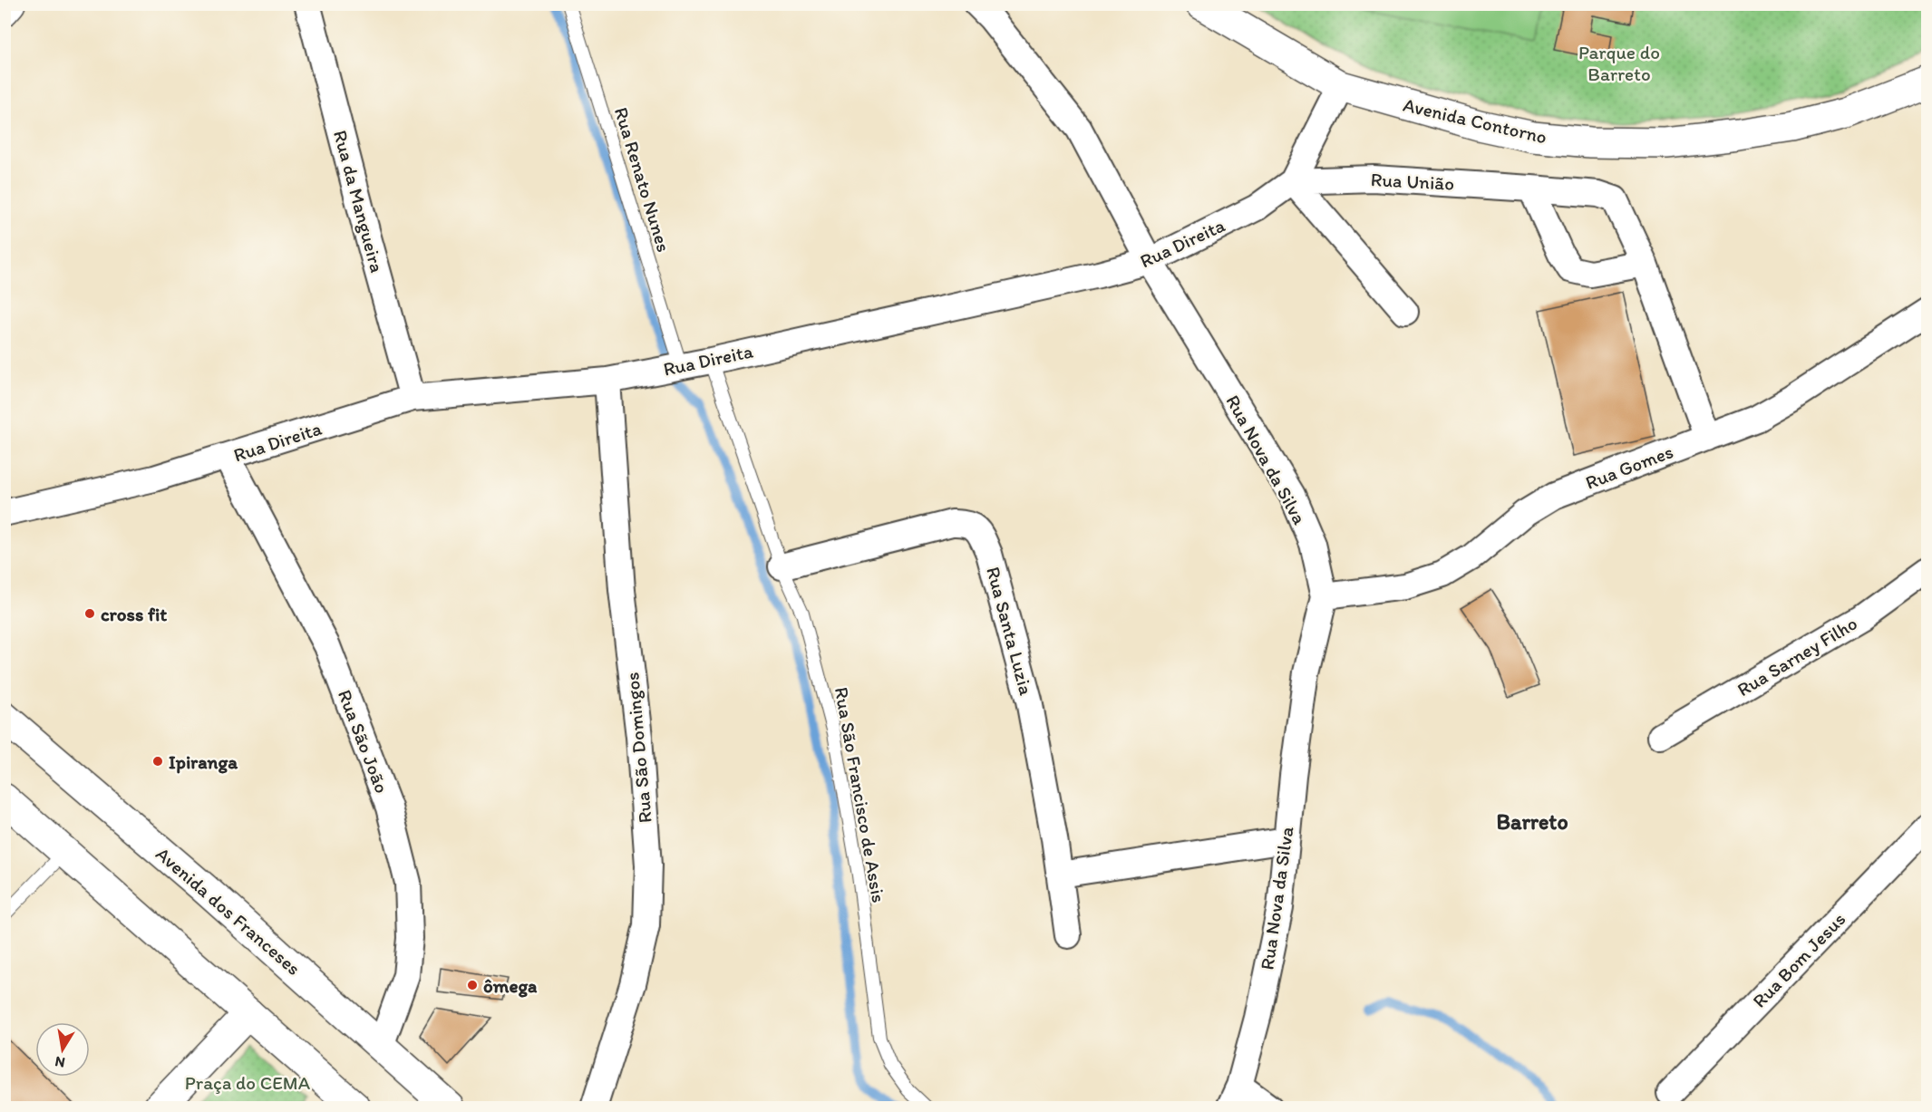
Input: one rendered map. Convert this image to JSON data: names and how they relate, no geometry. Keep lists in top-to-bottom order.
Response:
{
  "streets": {
    "main road": ["Avenida Contorno", "Avenida dos Franceses"],
    "street": [
      "Rua União",
      "Rua da Mangueira",
      "Rua Direita",
      "Rua Nova da Silva",
      "Rua Gomes",
      "Rua Santa Luzia",
      "Rua Sarney Filho",
      "Rua São João",
      "Rua São Domingos",
      "Rua Bom Jesus"
    ],
    "lane": ["Rua Renato Nunes", "Rua São Francisco de Assis"]
  },
  "crossings": [
    ["Avenida Contorno", "Rua Direita"],
    ["Rua Renato Nunes", "Rua Direita"],
    ["Rua União", "Rua Direita"],
    ["Rua União", "Rua Gomes"],
    ["Rua da Mangueira", "Rua Direita"],
    ["Rua Direita", "Rua Nova da Silva"],
    ["Rua Direita", "Rua São João"],
    ["Rua Direita", "Rua São Domingos"],
    ["Rua Direita", "Rua São Francisco de Assis"],
    ["Rua Nova da Silva", "Rua Gomes"],
    ["Rua Santa Luzia", "Rua São Francisco de Assis"],
    ["Rua São João", "Avenida dos Franceses"]
  ],
  "districts": ["Barreto"],
  "parks": ["Parque do Barreto", "Praça do CEMA"],
  "places": ["cross fit", "Ipiranga", "ômega"],
  "north": "bottom"
}
